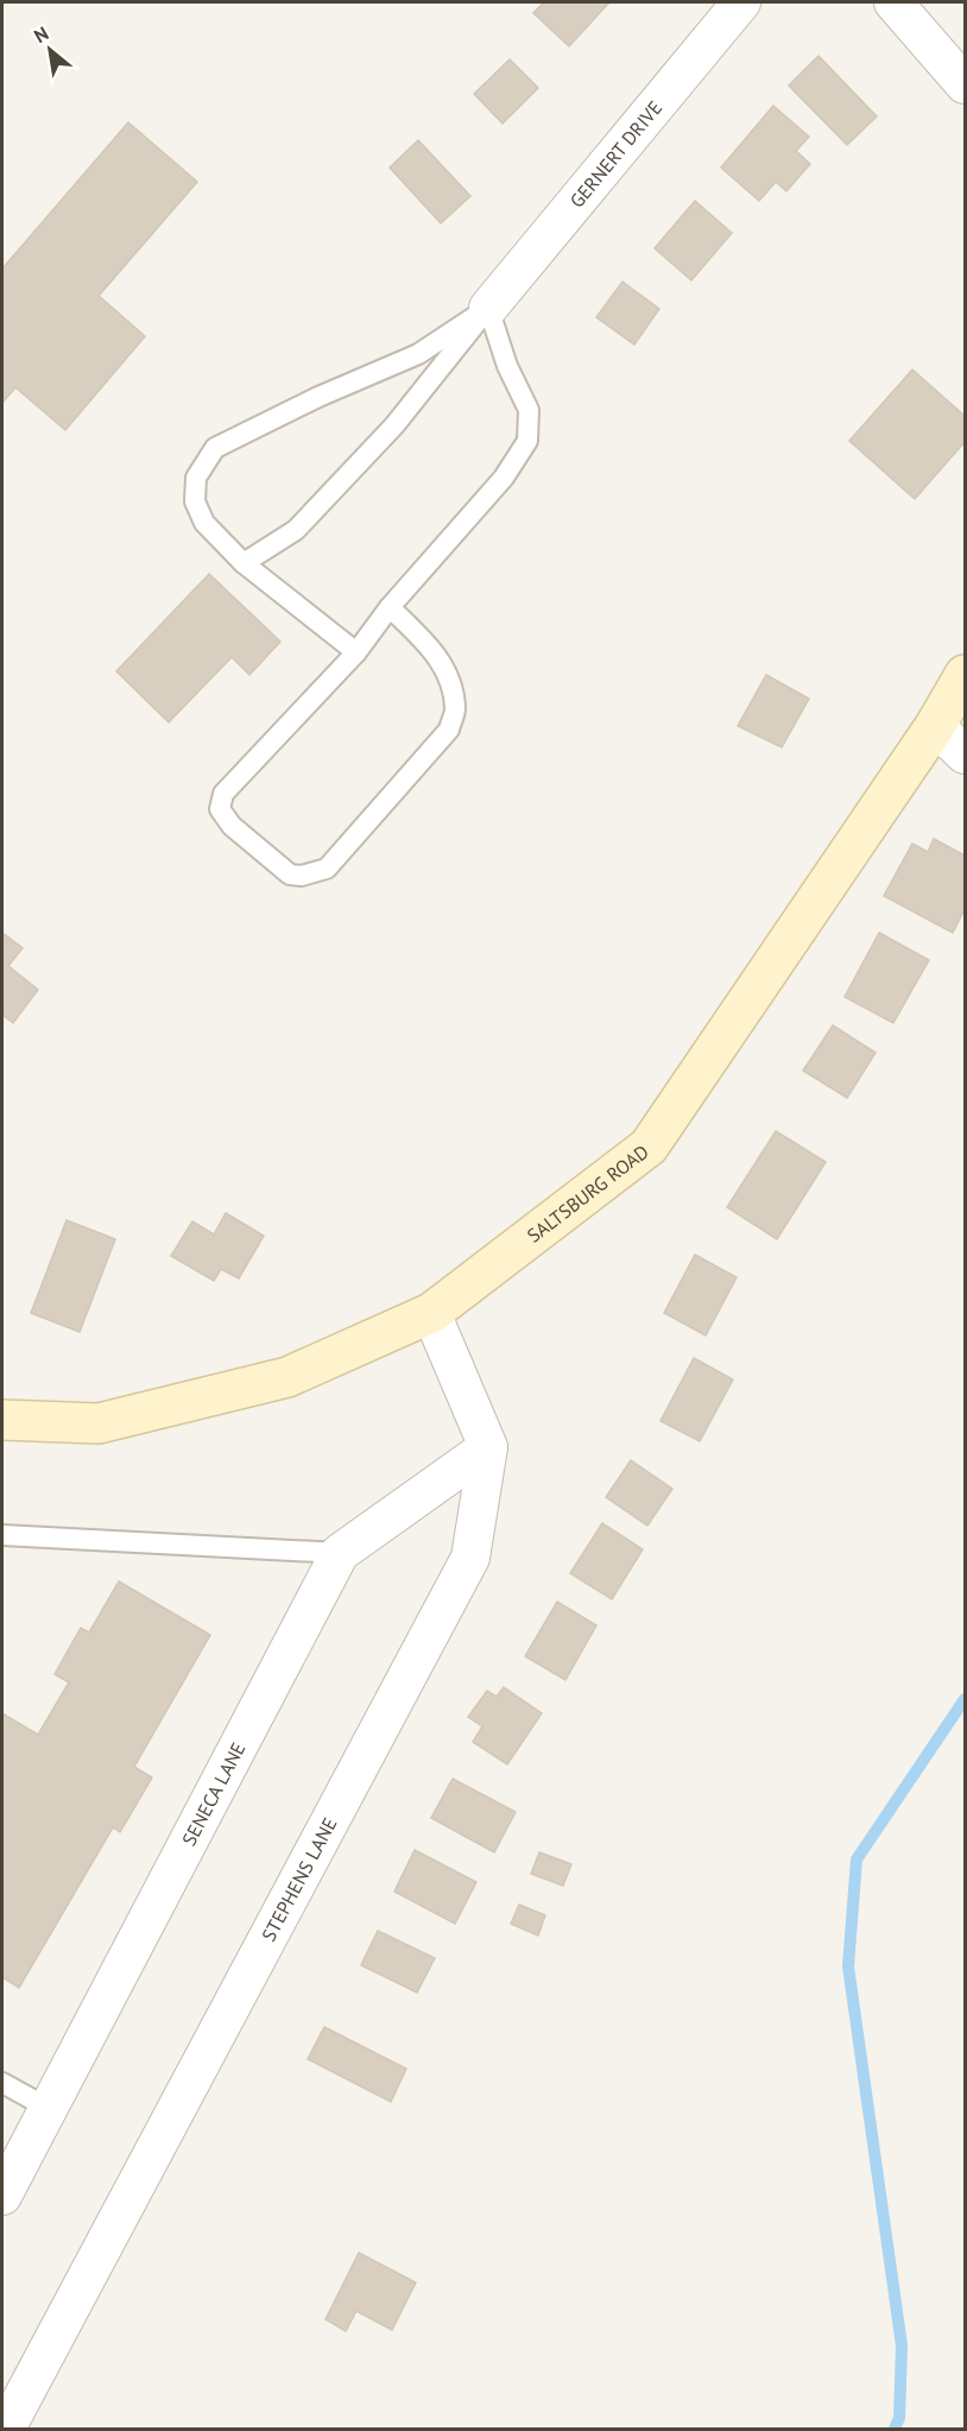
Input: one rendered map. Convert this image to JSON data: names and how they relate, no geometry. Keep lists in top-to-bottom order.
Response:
{
  "streets": {
    "main road": ["SALTSBURG ROAD"],
    "street": ["GERNERT DRIVE", "SENECA LANE", "STEPHENS LANE"]
  },
  "crossings": [
    ["SENECA LANE", "STEPHENS LANE"]
  ],
  "north": "top left"
}
